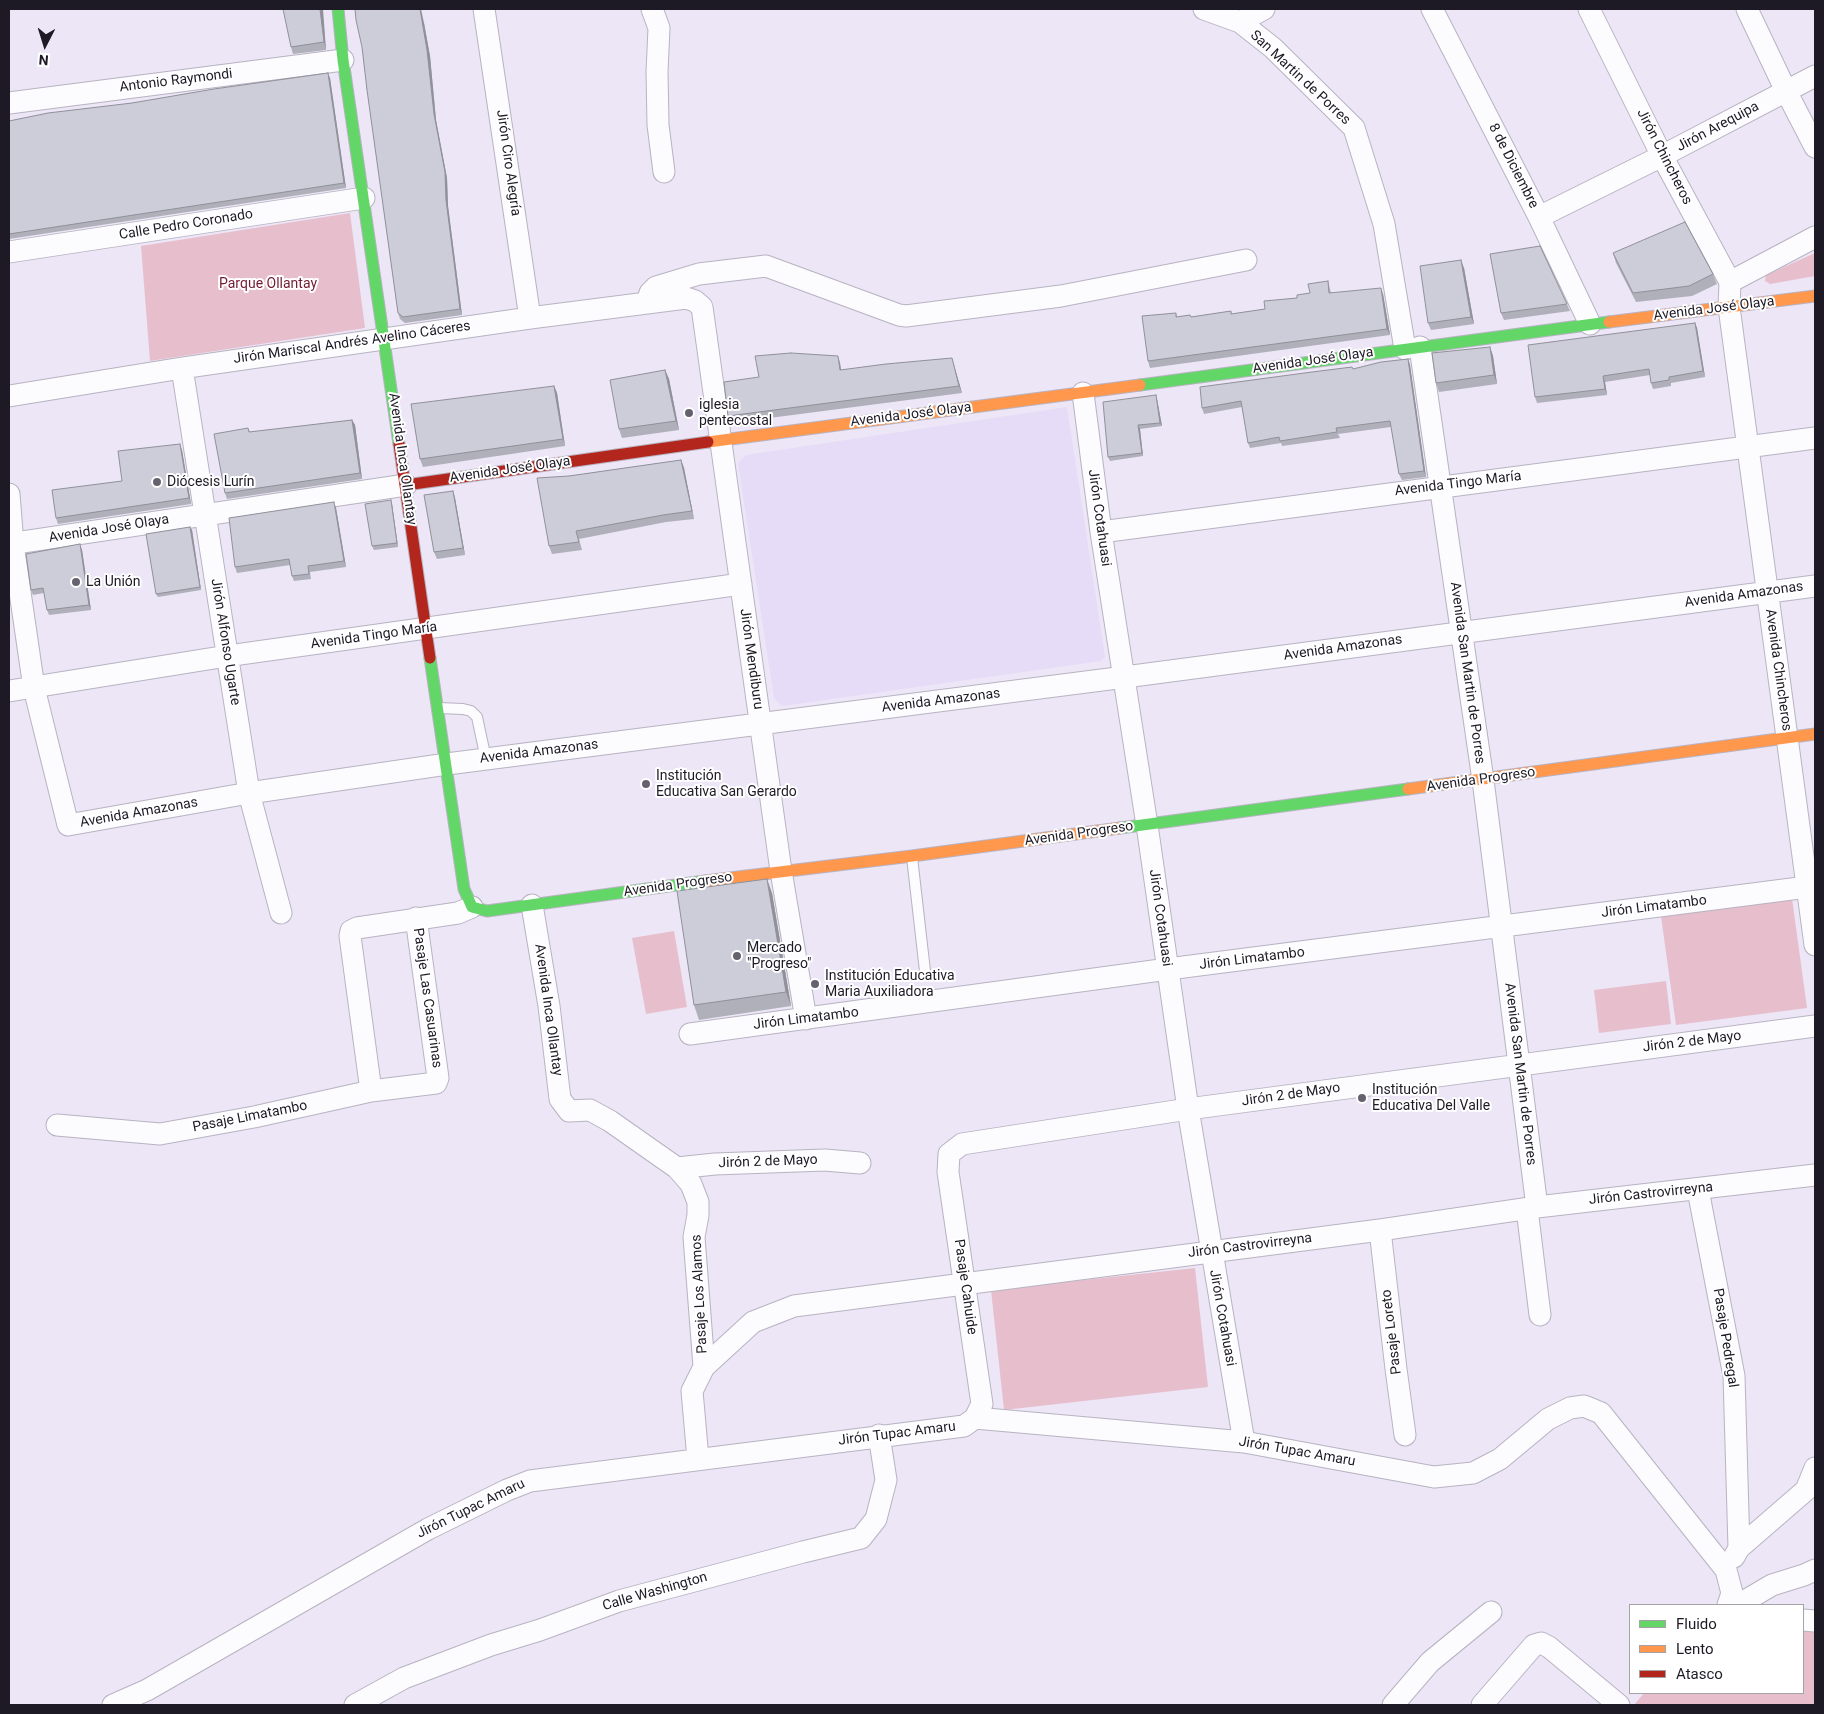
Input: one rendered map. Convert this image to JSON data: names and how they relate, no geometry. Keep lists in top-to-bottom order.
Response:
{
  "streets": {
    "street": [
      "San Martin de Porres",
      "Antonio Raymondi",
      "Jirón Arequipa",
      "Jirón Chincheros",
      "Jirón Ciro Alegría",
      "8 de Diciembre",
      "Calle Pedro Coronado",
      "Avenida José Olaya",
      "Jirón Mariscal Andrés Avelino Cáceres",
      "Avenida Inca Ollantay",
      "Avenida Tingo María",
      "Jirón Cotahuasi",
      "Avenida Amazonas",
      "Jirón Alfonso Ugarte",
      "Jirón Mendiburu",
      "Avenida Chincheros",
      "Avenida San Martin de Porres",
      "Avenida Progreso",
      "Jirón Limatambo",
      "Pasaje Las Casuarinas",
      "Jirón 2 de Mayo",
      "Pasaje Limatambo",
      "Jirón Castrovirreyna",
      "Pasaje Cahuide",
      "Pasaje Los Alamos",
      "Pasaje Loreto",
      "Pasaje Pedregal",
      "Jirón Tupac Amaru",
      "Calle Washington"
    ]
  },
  "crossings": [
    ["San Martin de Porres", "Avenida José Olaya"],
    ["San Martin de Porres", "Avenida San Martin de Porres"],
    ["Antonio Raymondi", "Avenida Inca Ollantay"],
    ["Jirón Arequipa", "Jirón Chincheros"],
    ["Jirón Arequipa", "8 de Diciembre"],
    ["Jirón Ciro Alegría", "Jirón Mariscal Andrés Avelino Cáceres"],
    ["8 de Diciembre", "Avenida José Olaya"],
    ["Calle Pedro Coronado", "Avenida Inca Ollantay"],
    ["Avenida José Olaya", "Avenida Inca Ollantay"],
    ["Avenida José Olaya", "Jirón Cotahuasi"],
    ["Avenida José Olaya", "Jirón Alfonso Ugarte"],
    ["Avenida José Olaya", "Jirón Mendiburu"],
    ["Avenida José Olaya", "Avenida Chincheros"],
    ["Avenida José Olaya", "Avenida San Martin de Porres"],
    ["Jirón Mariscal Andrés Avelino Cáceres", "Avenida Inca Ollantay"],
    ["Jirón Mariscal Andrés Avelino Cáceres", "Jirón Alfonso Ugarte"],
    ["Jirón Mariscal Andrés Avelino Cáceres", "Jirón Mendiburu"],
    ["Avenida Inca Ollantay", "Avenida Tingo María"],
    ["Avenida Inca Ollantay", "Avenida Amazonas"],
    ["Avenida Inca Ollantay", "Avenida Progreso"],
    ["Avenida Inca Ollantay", "Pasaje Los Alamos"],
    ["Avenida Tingo María", "Jirón Cotahuasi"],
    ["Avenida Tingo María", "Avenida Amazonas"],
    ["Avenida Tingo María", "Jirón Alfonso Ugarte"],
    ["Avenida Tingo María", "Jirón Mendiburu"],
    ["Avenida Tingo María", "Avenida Chincheros"],
    ["Avenida Tingo María", "Avenida San Martin de Porres"],
    ["Jirón Cotahuasi", "Avenida Amazonas"],
    ["Jirón Cotahuasi", "Avenida Progreso"],
    ["Jirón Cotahuasi", "Jirón Limatambo"],
    ["Jirón Cotahuasi", "Jirón 2 de Mayo"],
    ["Jirón Cotahuasi", "Jirón Castrovirreyna"],
    ["Jirón Cotahuasi", "Jirón Tupac Amaru"],
    ["Avenida Amazonas", "Jirón Alfonso Ugarte"],
    ["Avenida Amazonas", "Jirón Mendiburu"],
    ["Avenida Amazonas", "Avenida Chincheros"],
    ["Avenida Amazonas", "Avenida San Martin de Porres"],
    ["Jirón Mendiburu", "Avenida Progreso"],
    ["Jirón Mendiburu", "Jirón Limatambo"],
    ["Avenida Chincheros", "Avenida Progreso"],
    ["Avenida Chincheros", "Jirón Limatambo"],
    ["Avenida San Martin de Porres", "Avenida Progreso"],
    ["Avenida San Martin de Porres", "Jirón Limatambo"],
    ["Avenida San Martin de Porres", "Jirón 2 de Mayo"],
    ["Avenida San Martin de Porres", "Jirón Castrovirreyna"],
    ["Avenida Progreso", "Pasaje Las Casuarinas"],
    ["Avenida Progreso", "Pasaje Limatambo"],
    ["Pasaje Las Casuarinas", "Pasaje Limatambo"],
    ["Jirón 2 de Mayo", "Pasaje Cahuide"],
    ["Jirón 2 de Mayo", "Pasaje Los Alamos"],
    ["Jirón Castrovirreyna", "Pasaje Cahuide"],
    ["Jirón Castrovirreyna", "Pasaje Los Alamos"],
    ["Jirón Castrovirreyna", "Pasaje Loreto"],
    ["Jirón Castrovirreyna", "Pasaje Pedregal"],
    ["Pasaje Cahuide", "Jirón Tupac Amaru"],
    ["Pasaje Los Alamos", "Jirón Tupac Amaru"],
    ["Jirón Tupac Amaru", "Calle Washington"]
  ],
  "parks": ["Parque Ollantay"],
  "places": [
    "iglesia pentecostal",
    "Diócesis Lurín",
    "La Unión",
    "Institución Educativa San Gerardo",
    "Mercado \"Progreso\"",
    "Institución Educativa Maria Auxiliadora",
    "Institución Educativa Del Valle"
  ],
  "legend": ["Fluido", "Lento", "Atasco"],
  "north": "bottom"
}
